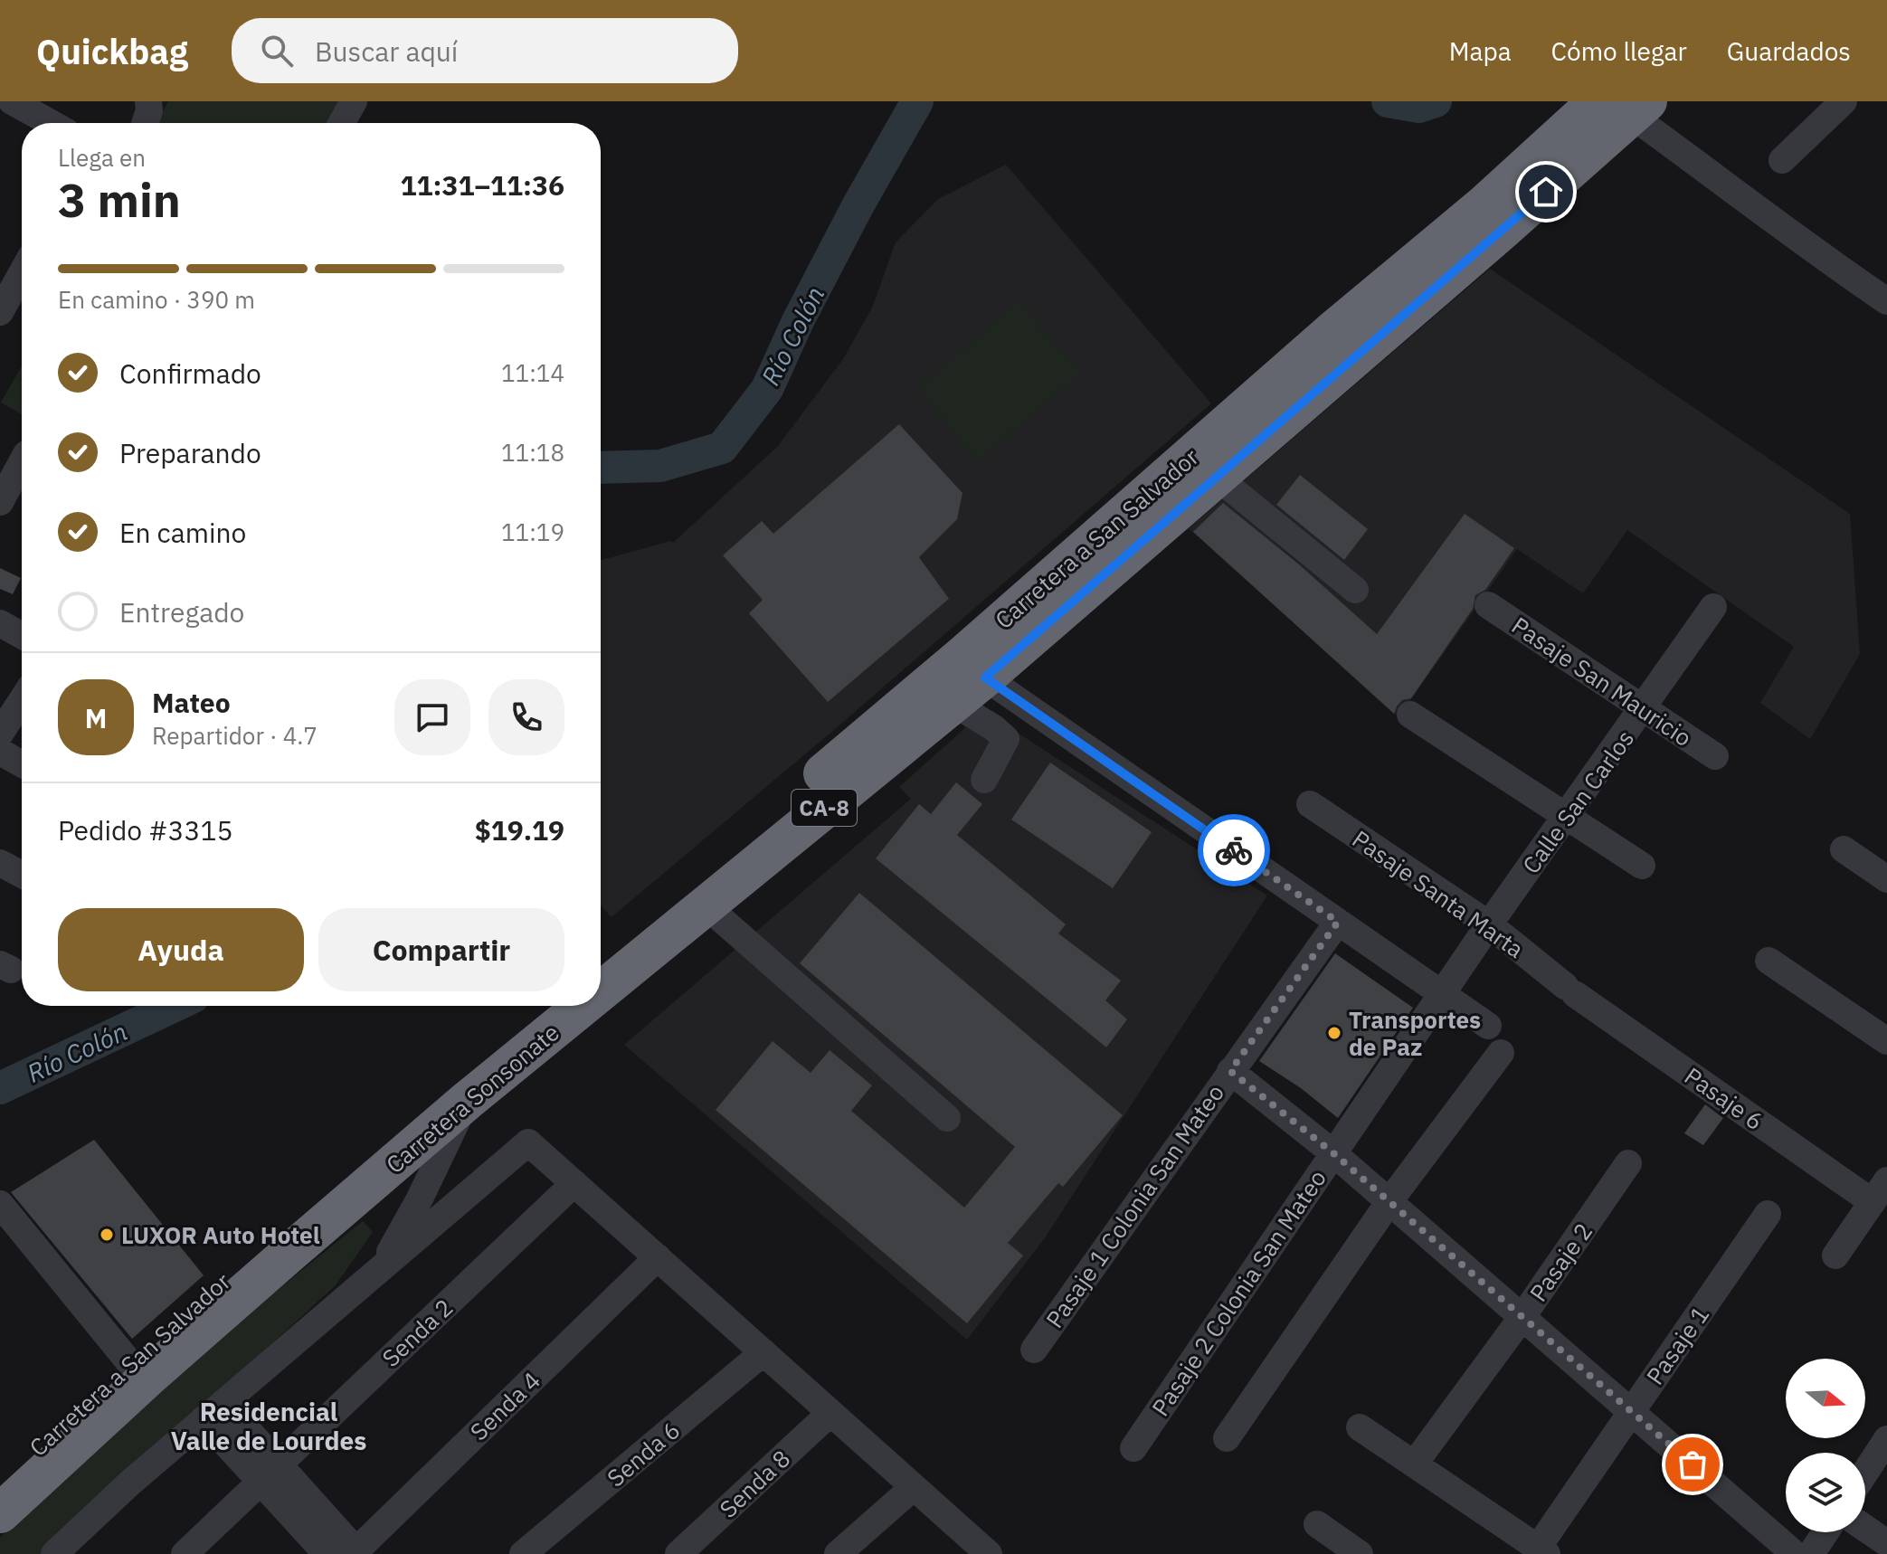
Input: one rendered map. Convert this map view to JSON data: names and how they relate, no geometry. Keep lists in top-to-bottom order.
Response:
{
  "streets": {
    "highway": ["Carretera a San Salvador", "CA-8", "Carretera Sonsonate"],
    "street": [
      "Pasaje San Mauricio",
      "Calle San Carlos",
      "Pasaje Santa Marta",
      "Pasaje 6",
      "Pasaje 1 Colonia San Mateo",
      "Pasaje 2",
      "Pasaje 2 Colonia San Mateo",
      "Senda 2",
      "Pasaje 1",
      "Senda 4",
      "Senda 6",
      "Senda 8"
    ]
  },
  "crossings": [
    ["Carretera a San Salvador", "Carretera Sonsonate"],
    ["Pasaje San Mauricio", "Calle San Carlos"],
    ["Calle San Carlos", "Pasaje Santa Marta"],
    ["Calle San Carlos", "Pasaje 2 Colonia San Mateo"],
    ["Pasaje Santa Marta", "Pasaje 6"]
  ],
  "districts": ["Residencial Valle de Lourdes"],
  "water": ["Río Colón"],
  "places": ["Transportes de Paz", "LUXOR Auto Hotel"],
  "north": "right",
  "page": {
    "header": "Quickbag",
    "search": "Buscar aquí",
    "nav": ["Mapa", "Cómo llegar", "Guardados"],
    "heading": ["3 min", "Llega en", "11:31–11:36"],
    "panel": [
      "Mateo",
      "Repartidor · 4.7",
      "Pedido #3315",
      "$19.19"
    ],
    "bar": "En camino · 390 m",
    "list": [
      ["Confirmado", "11:14"],
      ["Preparando", "11:18"],
      ["En camino", "11:19"],
      "Entregado"
    ],
    "round": "M",
    "buttons": ["Ayuda", "Compartir"]
  }
}
